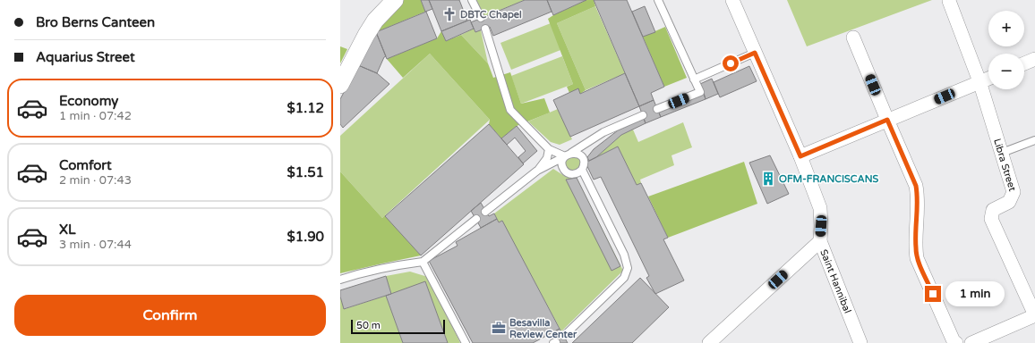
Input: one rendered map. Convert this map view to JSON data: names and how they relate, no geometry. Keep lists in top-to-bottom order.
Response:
{
  "streets": {
    "street": ["Libra Street", "Saint Hannibal"]
  },
  "places": {
    "church": ["DBTC Chapel"],
    "building": ["OFM-FRANCISCANS"],
    "office": ["Besavilla Review Center"]
  },
  "scale_bar": "50 m",
  "page": {
    "banner": ["Bro Berns Canteen", "Aquarius Street"],
    "map_buttons": ["+", "−"],
    "list": [
      {
        "name": "Economy",
        "note": "1 min · 07:42",
        "value": "$1.12"
      },
      {
        "name": "Comfort",
        "note": "2 min · 07:43",
        "value": "$1.51"
      },
      {
        "name": "XL",
        "note": "3 min · 07:44",
        "value": "$1.90"
      }
    ],
    "bubble": "1 min",
    "buttons": "Confirm",
    "scale": "50 m"
  }
}
